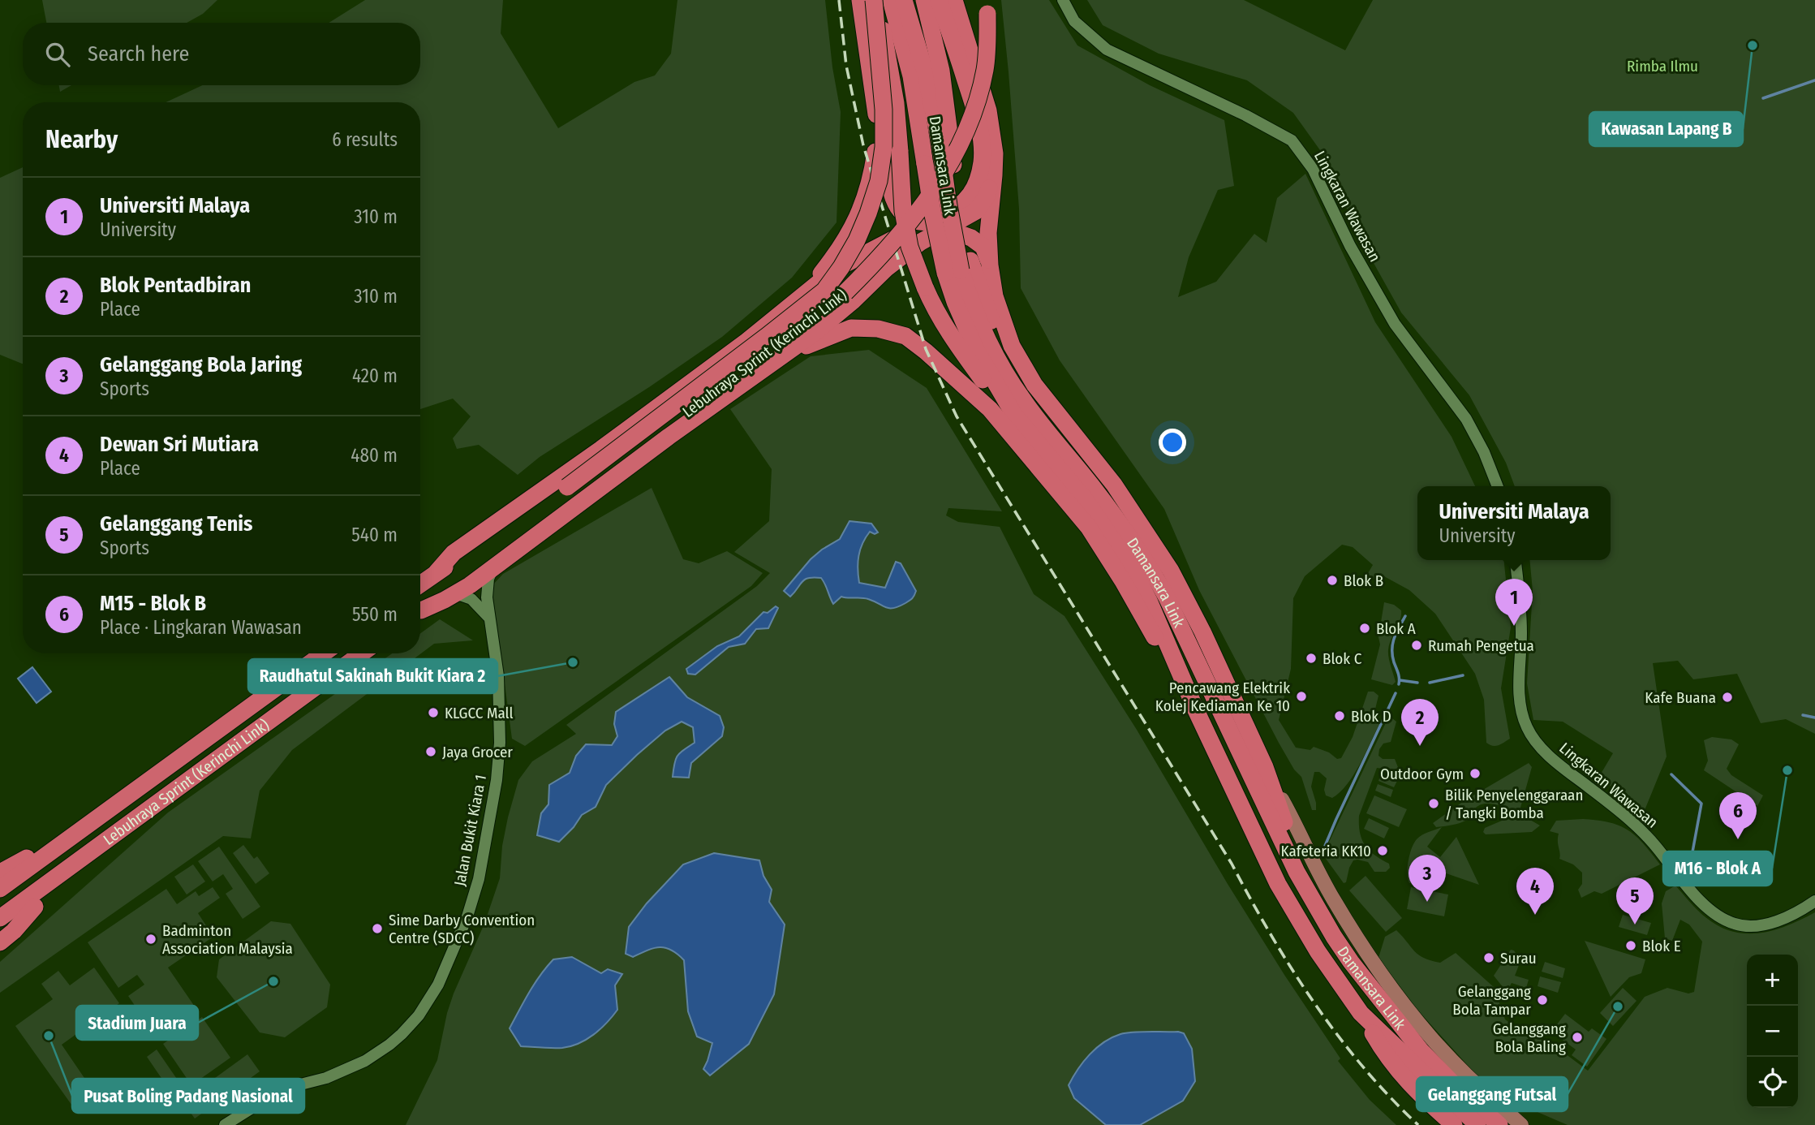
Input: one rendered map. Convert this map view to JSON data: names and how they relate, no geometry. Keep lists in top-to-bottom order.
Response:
{
  "streets": {
    "highway": ["Damansara Link", "Lebuhraya Sprint (Kerinchi Link)"],
    "street": ["Lingkaran Wawasan", "Jalan Bukit Kiara 1"]
  },
  "parks": ["Rimba Ilmu"],
  "places": [
    "Kawasan Lapang B",
    "Blok B",
    "Blok A",
    "Rumah Pengetua",
    "Blok C",
    "Raudhatul Sakinah Bukit Kiara 2",
    "Pencawang Elektrik Kolej Kediaman Ke 10",
    "Kafe Buana",
    "KLGCC Mall",
    "Blok D",
    "Jaya Grocer",
    "M16 - Blok A",
    "Outdoor Gym",
    "Bilik Penyelenggaraan / Tangki Bomba",
    "Kafeteria KK10",
    "Sime Darby Convention Centre (SDCC)",
    "Badminton Association Malaysia",
    "Blok E",
    "Surau",
    "Stadium Juara",
    "Gelanggang Bola Tampar",
    "Gelanggang Futsal",
    "Pusat Boling Padang Nasional",
    "Gelanggang Bola Baling"
  ],
  "page": {
    "search": "Search here",
    "heading": ["Nearby", "6 results"],
    "list": [
      {
        "mark": "1",
        "name": "Universiti Malaya",
        "note": "University",
        "value": "310 m"
      },
      {
        "mark": "2",
        "name": "Blok Pentadbiran",
        "note": "Place",
        "value": "310 m"
      },
      {
        "mark": "3",
        "name": "Gelanggang Bola Jaring",
        "note": "Sports",
        "value": "420 m"
      },
      {
        "mark": "4",
        "name": "Dewan Sri Mutiara",
        "note": "Place",
        "value": "480 m"
      },
      {
        "mark": "5",
        "name": "Gelanggang Tenis",
        "note": "Sports",
        "value": "540 m"
      },
      {
        "mark": "6",
        "name": "M15 - Blok B",
        "note": "Place · Lingkaran Wawasan",
        "value": "550 m"
      }
    ],
    "popup": ["Universiti Malaya", "University"],
    "pins": [
      "1",
      "2",
      "6",
      "3",
      "4",
      "5"
    ],
    "map_buttons": ["+", "−"]
  }
}
